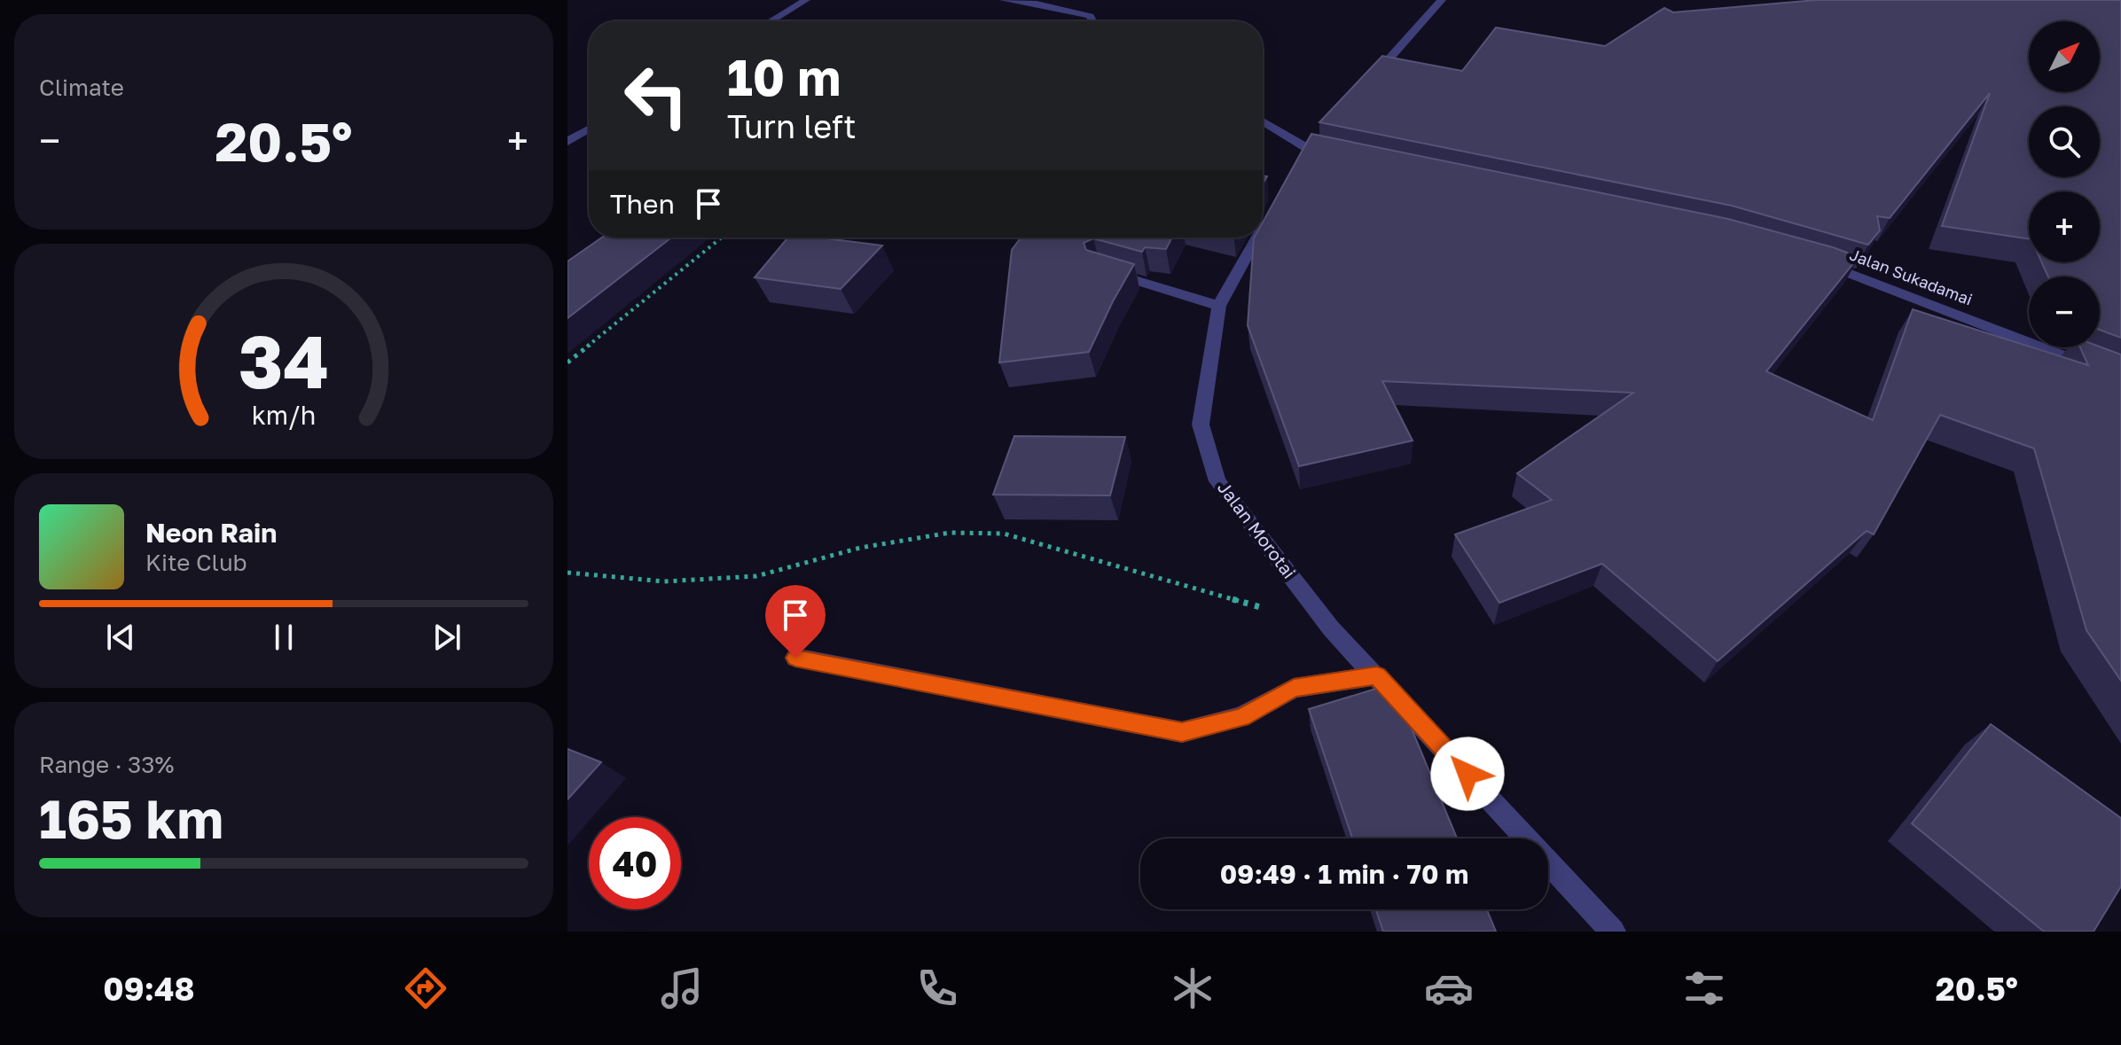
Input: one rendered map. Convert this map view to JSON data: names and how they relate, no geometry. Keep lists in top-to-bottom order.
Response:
{
  "streets": {
    "street": ["Jalan Sukadamai", "Jalan Morotai"]
  },
  "north": "top right",
  "page": {
    "tile": [
      "Climate",
      ["Range · 33%", "165 km"]
    ],
    "map_buttons": ["+", "−"],
    "turn": ["10 m", "Turn left"],
    "heat": ["−", "20.5°", "+"],
    "then": "Then",
    "song": ["Neon Rain", "Kite Club"],
    "limit": "40",
    "trip": "09:49 · 1 min · 70 m",
    "tabs": ["09:48", "20.5°"],
    "gauge": ["34", "km/h"]
  }
}
